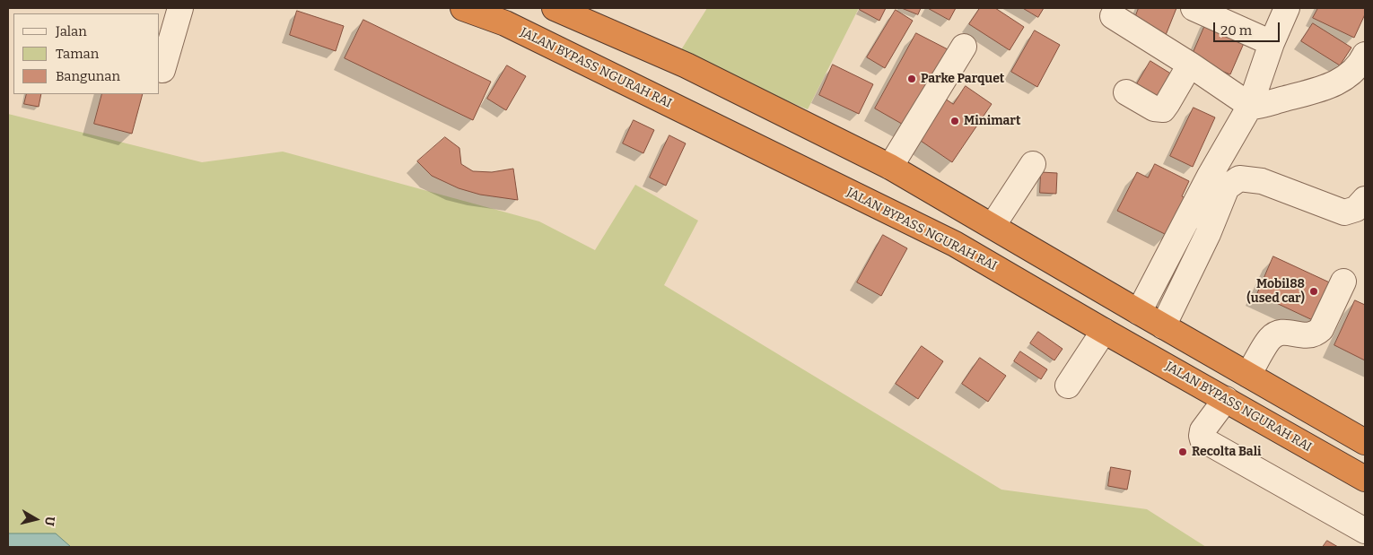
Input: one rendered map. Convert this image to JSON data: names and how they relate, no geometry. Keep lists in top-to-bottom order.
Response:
{
  "streets": {
    "highway": ["JALAN BYPASS NGURAH RAI"]
  },
  "places": [
    "Parke Parquet",
    "Minimart",
    "Mobil88 (used car)",
    "Recolta Bali"
  ],
  "legend": ["Jalan", "Taman", "Bangunan"],
  "scale_bar": "20 m",
  "north": "right"
}
